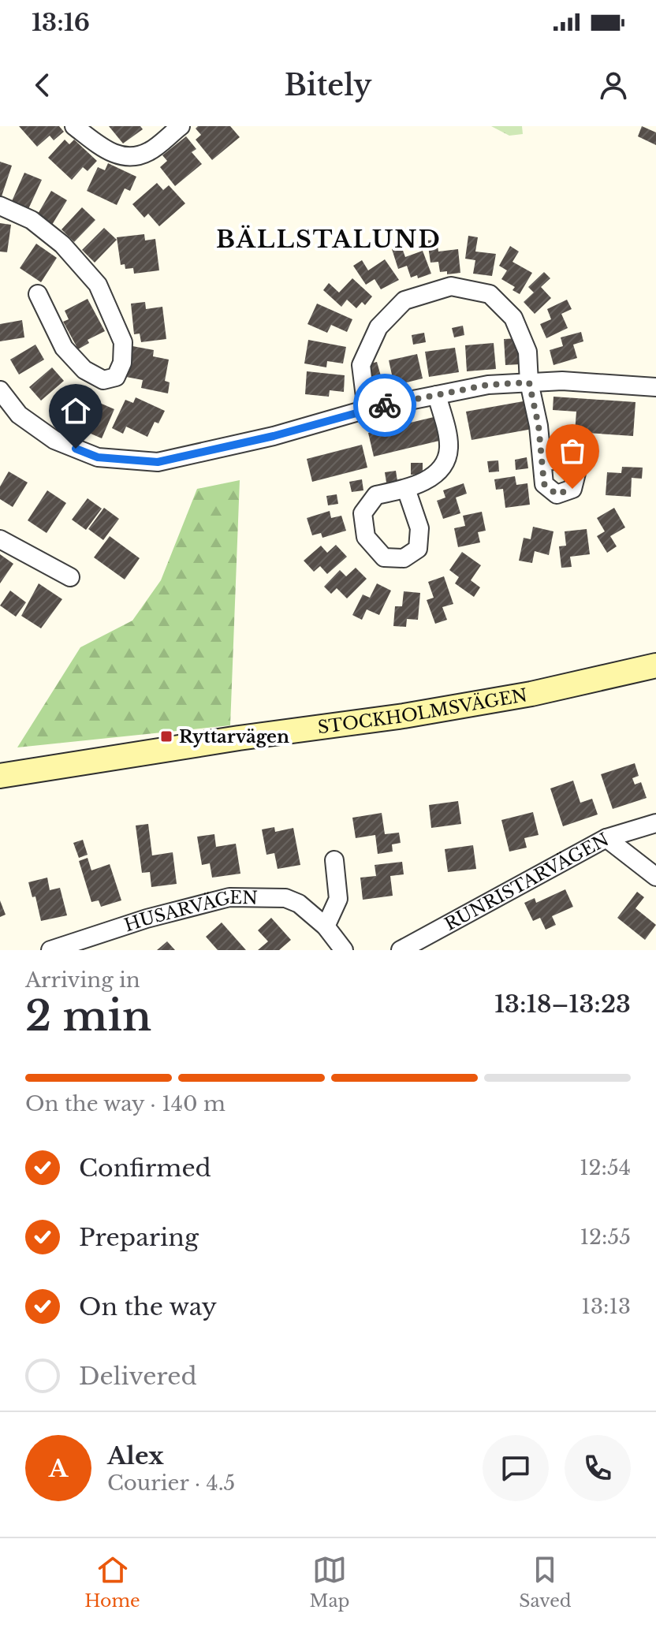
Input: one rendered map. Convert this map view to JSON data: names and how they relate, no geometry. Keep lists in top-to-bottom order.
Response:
{
  "streets": {
    "main road": ["STOCKHOLMSVÄGEN"],
    "street": ["RUNRISTARVÄGEN", "HUSARVÄGEN"]
  },
  "districts": ["BÄLLSTALUND"],
  "places": {
    "transit": ["Ryttarvägen"]
  },
  "page": {
    "status": "13:16",
    "header": "Bitely",
    "heading": ["2 min", "Arriving in", "13:18–13:23"],
    "panel": ["Alex", "Courier · 4.5"],
    "bar": "On the way · 140 m",
    "list": [
      ["Confirmed", "12:54"],
      ["Preparing", "12:55"],
      ["On the way", "13:13"],
      "Delivered"
    ],
    "round": "A",
    "tabs": ["Home", "Map", "Saved"]
  }
}
